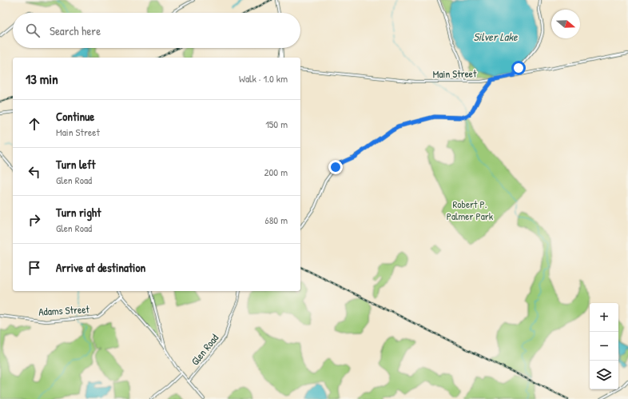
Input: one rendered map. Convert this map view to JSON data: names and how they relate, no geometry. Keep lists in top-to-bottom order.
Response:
{
  "streets": {
    "street": ["Main Street", "Adams Street", "Glen Road"]
  },
  "water": ["Silver Lake"],
  "parks": ["Robert P. Palmer Park"],
  "north": "right",
  "page": {
    "search": "Search here",
    "heading": ["13 min", "Walk · 1.0 km"],
    "list": [
      ["Continue", "Main Street", "150 m"],
      ["Turn left", "Glen Road", "200 m"],
      ["Turn right", "Glen Road", "680 m"],
      "Arrive at destination"
    ],
    "map_buttons": ["+", "−"]
  }
}
